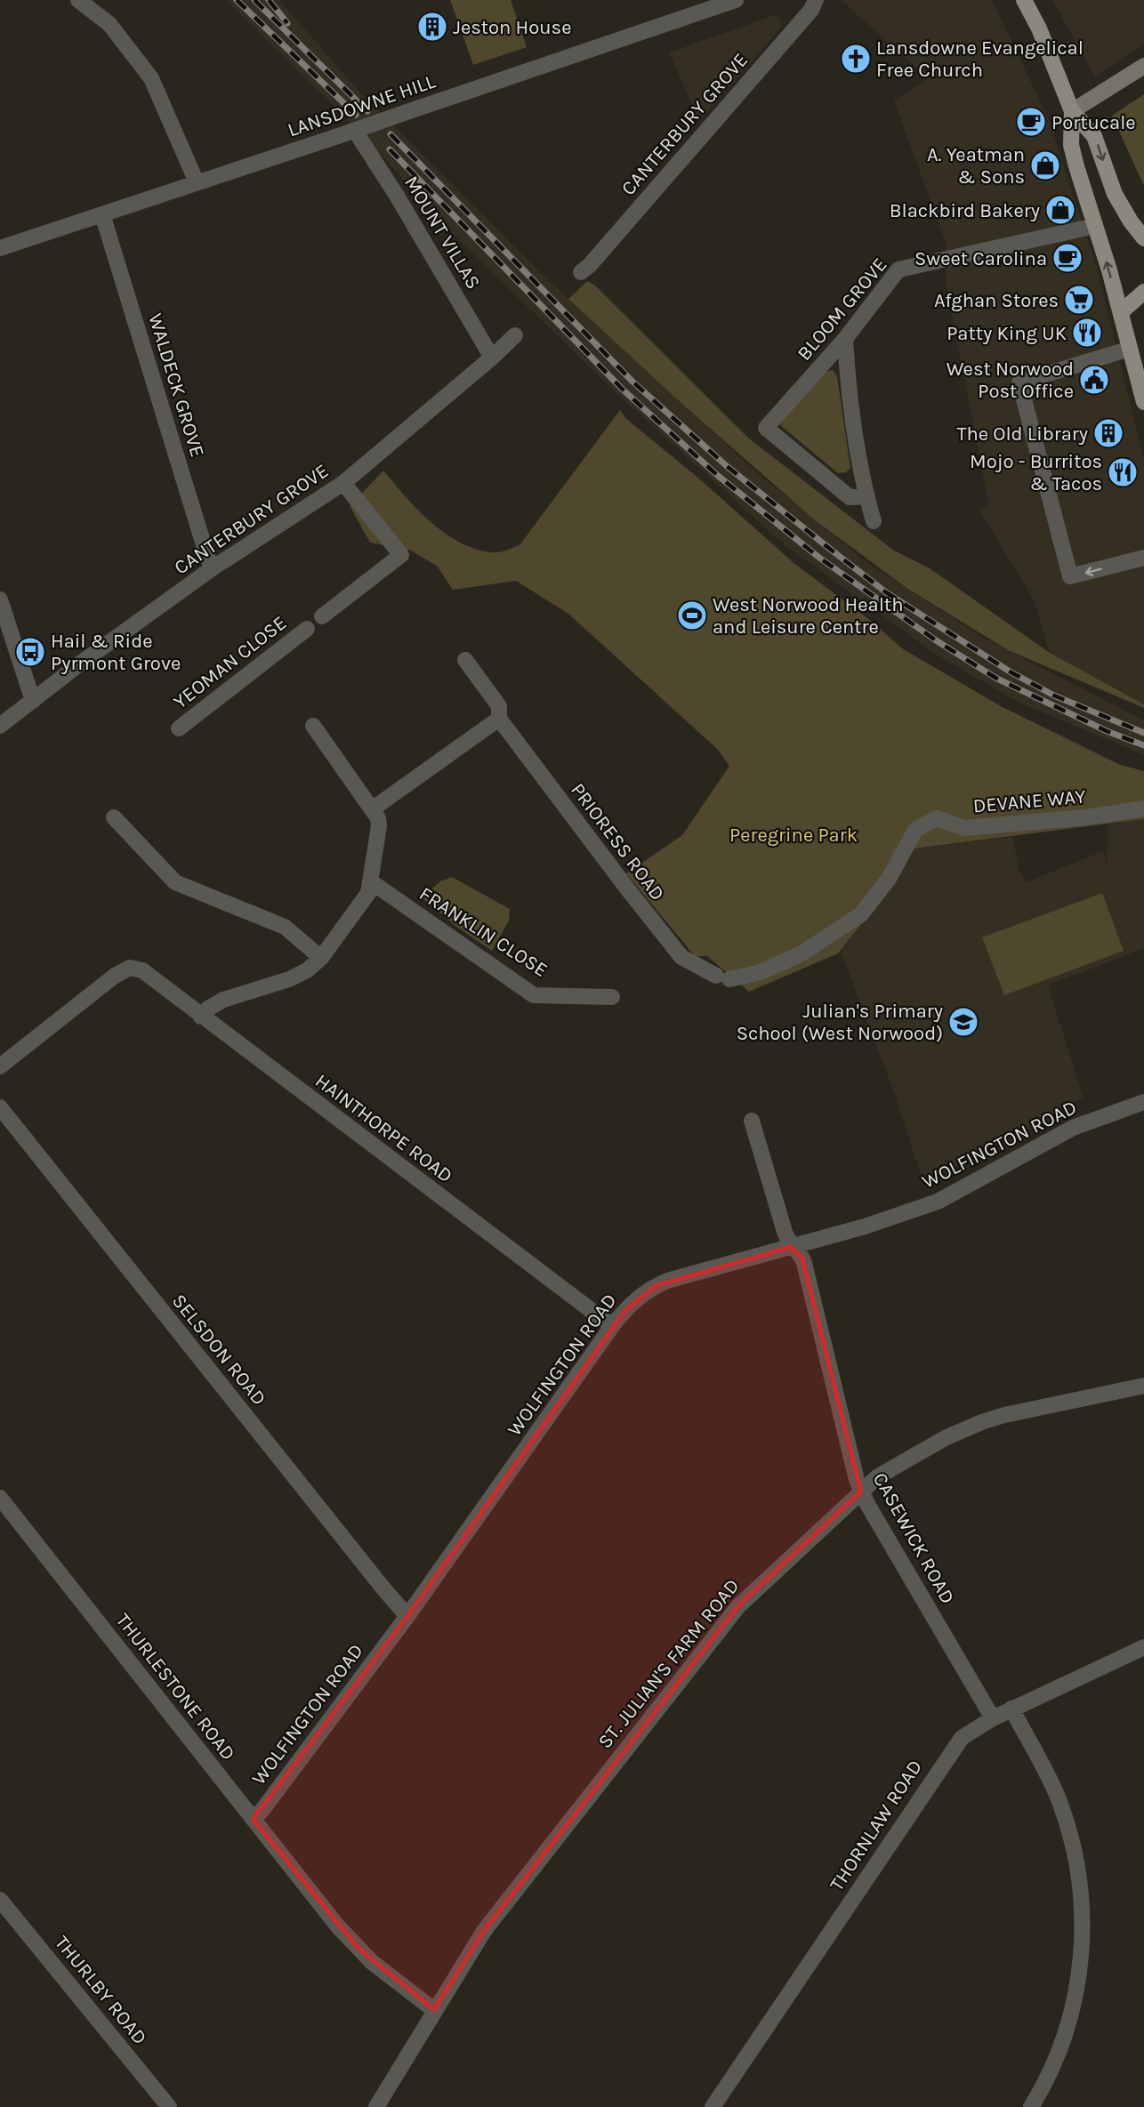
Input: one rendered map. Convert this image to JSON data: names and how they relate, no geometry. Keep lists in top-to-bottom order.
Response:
{
  "streets": {
    "street": [
      "LANSDOWNE HILL",
      "CANTERBURY GROVE",
      "MOUNT VILLAS",
      "BLOOM GROVE",
      "WALDECK GROVE",
      "YEOMAN CLOSE",
      "DEVANE WAY",
      "PRIORESS ROAD",
      "FRANKLIN CLOSE",
      "HAINTHORPE ROAD",
      "WOLFINGTON ROAD",
      "SELSDON ROAD",
      "CASEWICK ROAD",
      "ST. JULIAN'S FARM ROAD",
      "THURLESTONE ROAD",
      "THORNLAW ROAD",
      "THURLBY ROAD"
    ]
  },
  "crossings": [
    ["LANSDOWNE HILL", "MOUNT VILLAS"],
    ["LANSDOWNE HILL", "WALDECK GROVE"],
    ["CANTERBURY GROVE", "MOUNT VILLAS"],
    ["CANTERBURY GROVE", "WALDECK GROVE"],
    ["DEVANE WAY", "PRIORESS ROAD"],
    ["HAINTHORPE ROAD", "WOLFINGTON ROAD"],
    ["WOLFINGTON ROAD", "SELSDON ROAD"],
    ["WOLFINGTON ROAD", "CASEWICK ROAD"],
    ["WOLFINGTON ROAD", "THURLESTONE ROAD"],
    ["CASEWICK ROAD", "ST. JULIAN'S FARM ROAD"],
    ["CASEWICK ROAD", "THORNLAW ROAD"],
    ["ST. JULIAN'S FARM ROAD", "THURLESTONE ROAD"]
  ],
  "parks": ["Peregrine Park"],
  "places": {
    "building": ["Jeston House", "The Old Library"],
    "church": ["Lansdowne Evangelical Free Church"],
    "cafe": ["Portucale", "Sweet Carolina"],
    "shop": ["A. Yeatman & Sons", "Blackbird Bakery"],
    "supermarket": ["Afghan Stores"],
    "restaurant": ["Patty King UK", "Mojo - Burritos & Tacos"],
    "public building": ["West Norwood Post Office"],
    "sports": ["West Norwood Health and Leisure Centre"],
    "bus stop": ["Hail & Ride Pyrmont Grove"],
    "school or university": ["Julian's Primary School (West Norwood)"]
  }
}
